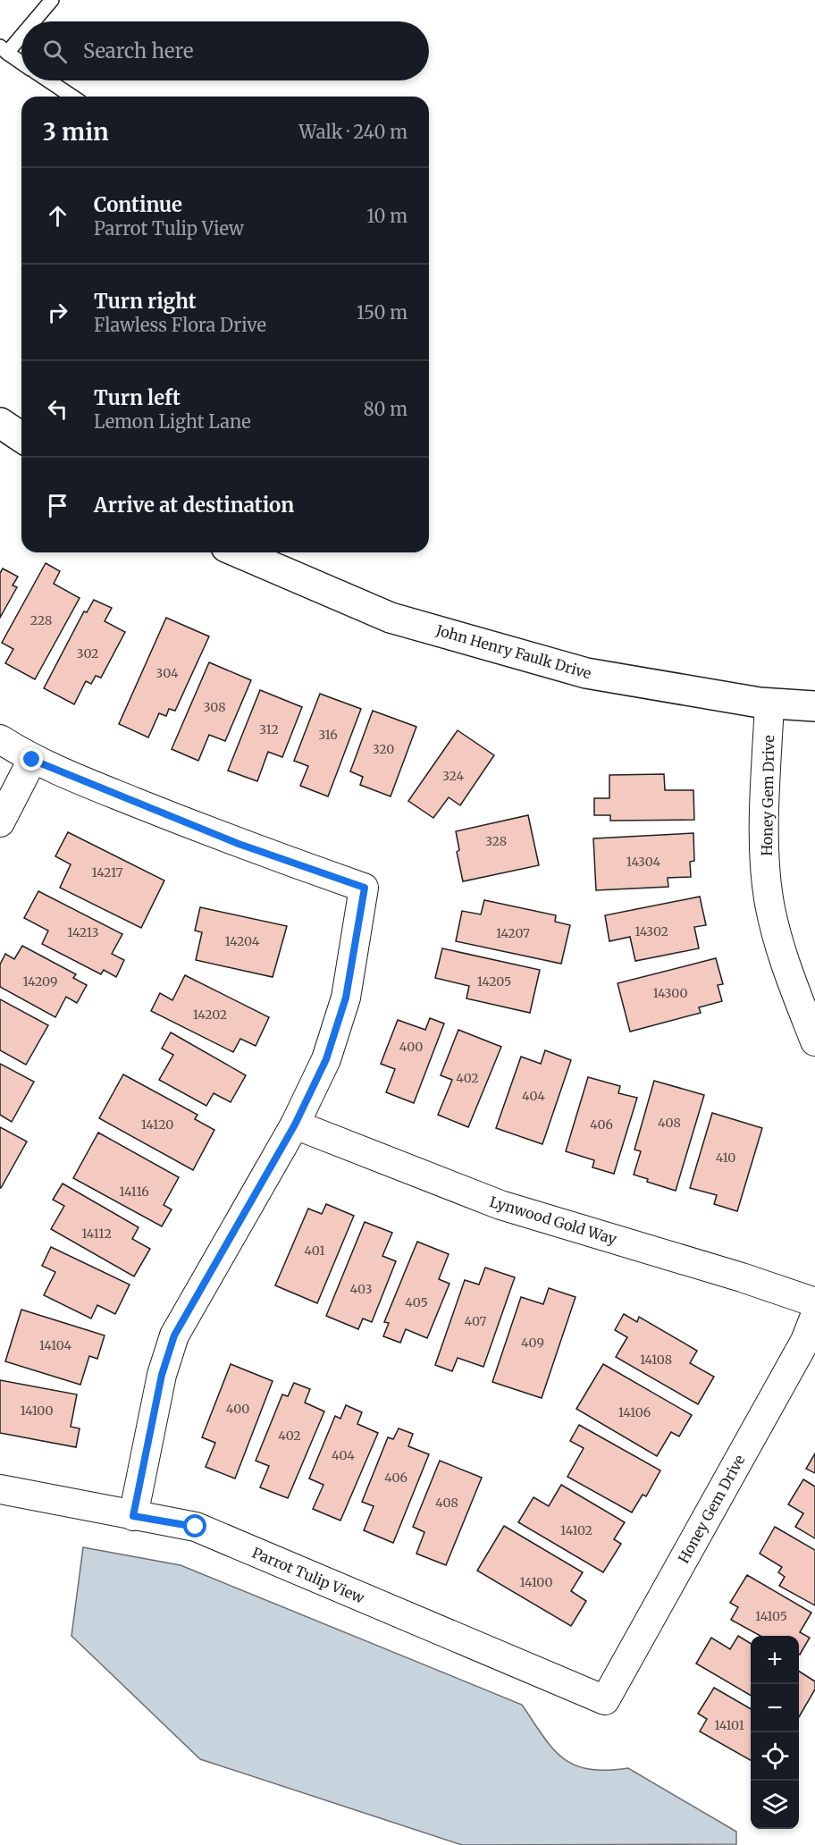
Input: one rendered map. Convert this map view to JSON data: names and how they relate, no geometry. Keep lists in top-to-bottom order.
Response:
{
  "streets": {
    "street": [
      "John Henry Faulk Drive",
      "Honey Gem Drive",
      "Lynwood Gold Way",
      "Parrot Tulip View"
    ]
  },
  "crossings": [
    ["John Henry Faulk Drive", "Honey Gem Drive"],
    ["Honey Gem Drive", "Parrot Tulip View"]
  ],
  "house_numbers": [
    "228",
    "302",
    "304",
    "308",
    "312",
    "316",
    "320",
    "324",
    "328",
    "14304",
    "14217",
    "14302",
    "14213",
    "14207",
    "14204",
    "14209",
    "14205",
    "14300",
    "14202",
    "400",
    "402",
    "404",
    "408",
    "14120",
    "406",
    "410",
    "14116",
    "14112",
    "401",
    "403",
    "405",
    "407",
    "409",
    "14104",
    "14108",
    "400",
    "14100",
    "14106",
    "402",
    "404",
    "406",
    "408",
    "14102",
    "14100",
    "14105",
    "14101"
  ],
  "page": {
    "search": "Search here",
    "heading": ["3 min", "Walk · 240 m"],
    "list": [
      ["Continue", "Parrot Tulip View", "10 m"],
      ["Turn right", "Flawless Flora Drive", "150 m"],
      ["Turn left", "Lemon Light Lane", "80 m"],
      "Arrive at destination"
    ],
    "map_buttons": ["+", "−"]
  }
}
